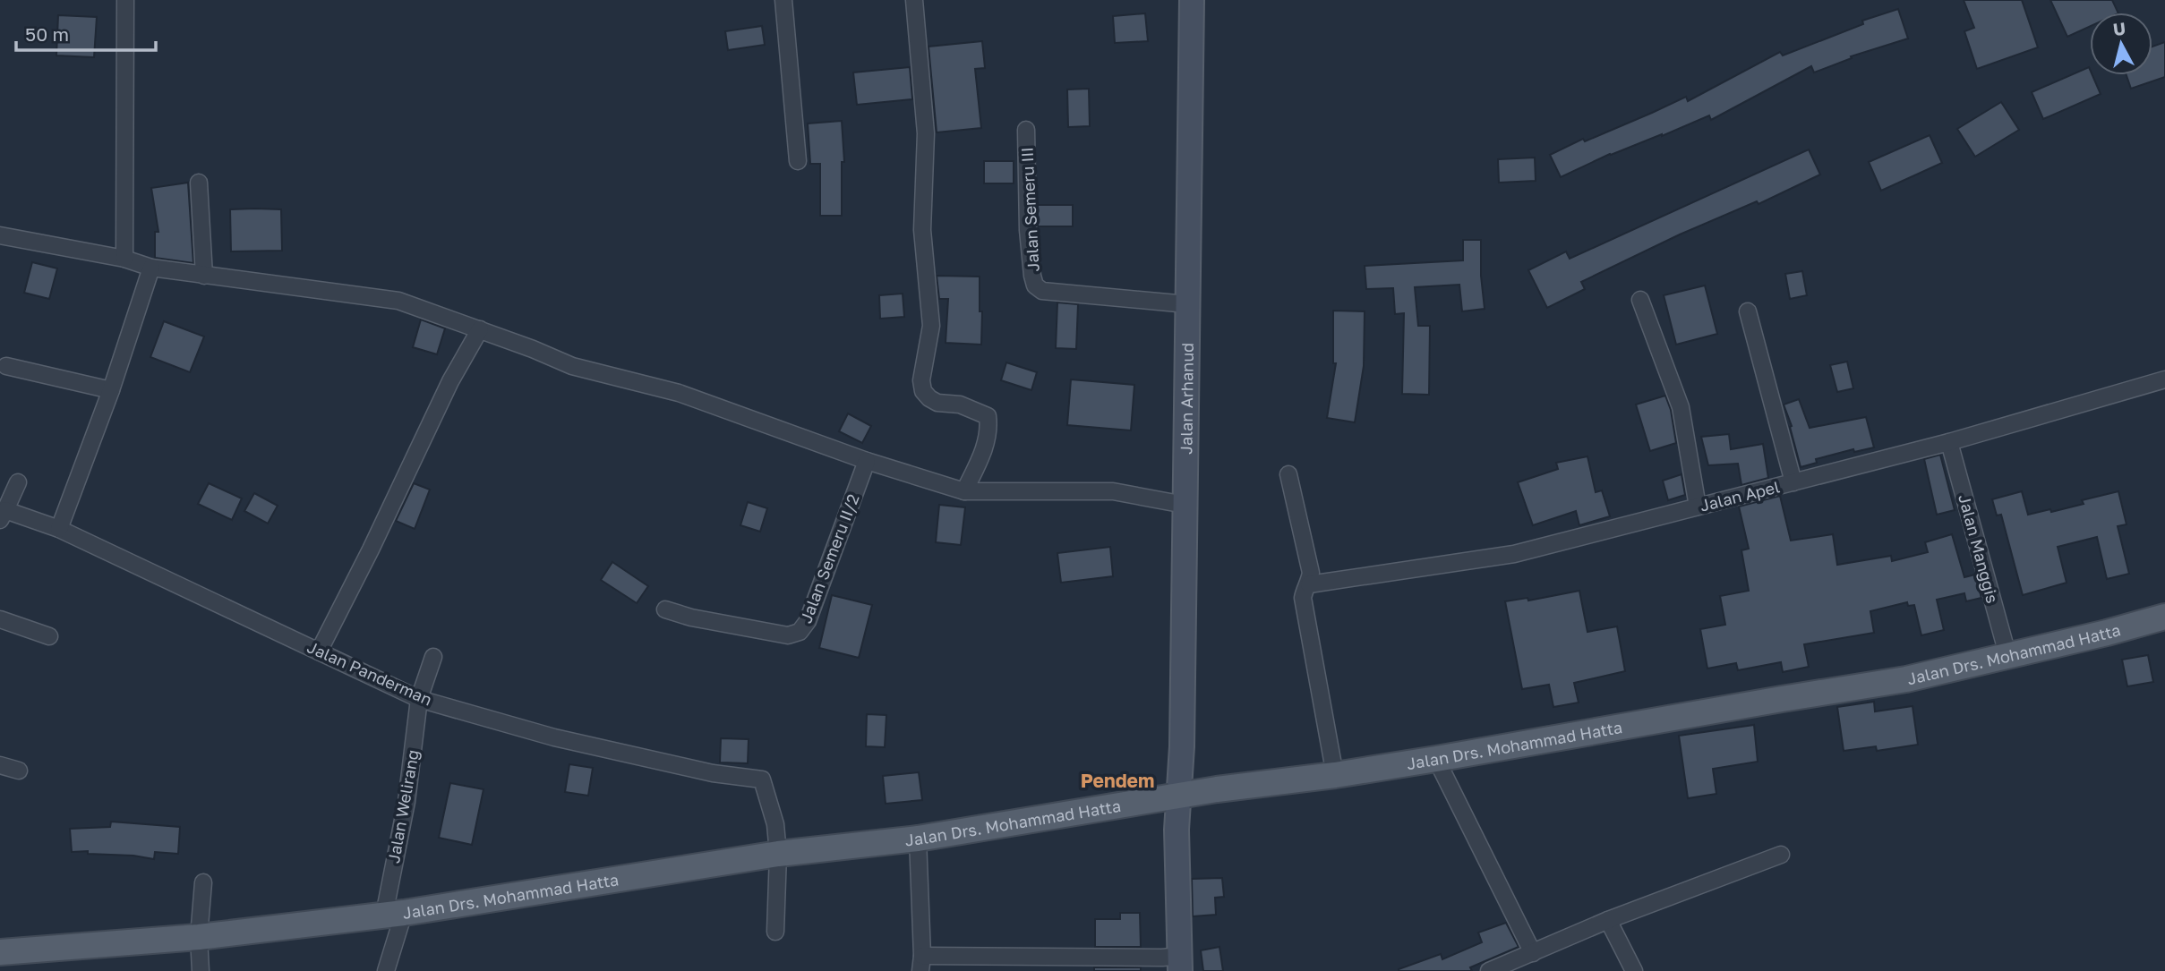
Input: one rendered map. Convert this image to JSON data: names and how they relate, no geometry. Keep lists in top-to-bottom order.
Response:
{
  "streets": {
    "main road": ["Jalan Drs. Mohammad Hatta"],
    "street": [
      "Jalan Semeru III",
      "Jalan Arhanud",
      "Jalan Apel",
      "Jalan Manggis",
      "Jalan Semeru II/2",
      "Jalan Panderman",
      "Jalan Welirang"
    ]
  },
  "crossings": [
    ["Jalan Semeru III", "Jalan Arhanud"],
    ["Jalan Arhanud", "Jalan Drs. Mohammad Hatta"],
    ["Jalan Apel", "Jalan Manggis"],
    ["Jalan Manggis", "Jalan Drs. Mohammad Hatta"],
    ["Jalan Drs. Mohammad Hatta", "Jalan Panderman"],
    ["Jalan Drs. Mohammad Hatta", "Jalan Welirang"],
    ["Jalan Panderman", "Jalan Welirang"]
  ],
  "districts": ["Pendem"],
  "scale_bar": "50 m",
  "north": "top"
}
